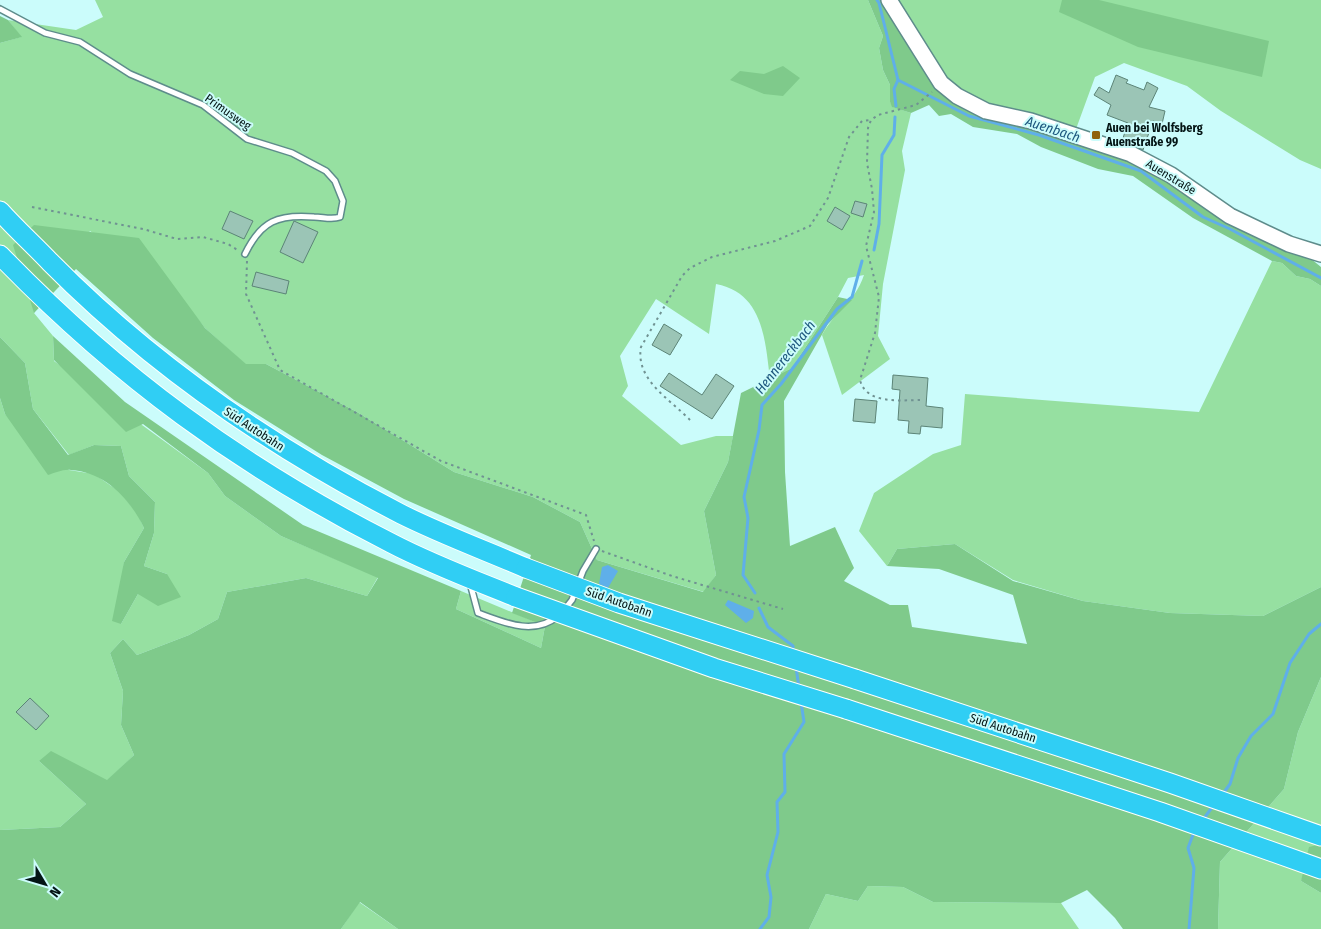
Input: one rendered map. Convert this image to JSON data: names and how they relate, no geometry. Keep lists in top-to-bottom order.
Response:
{
  "streets": {
    "highway": ["Süd Autobahn"],
    "street": ["Auenstraße"],
    "lane": ["Primusweg"]
  },
  "water": ["Auenbach", "Hennereckbach"],
  "places": {
    "transit": ["Auen bei Wolfsberg Auenstraße 99"]
  },
  "north": "bottom right"
}
